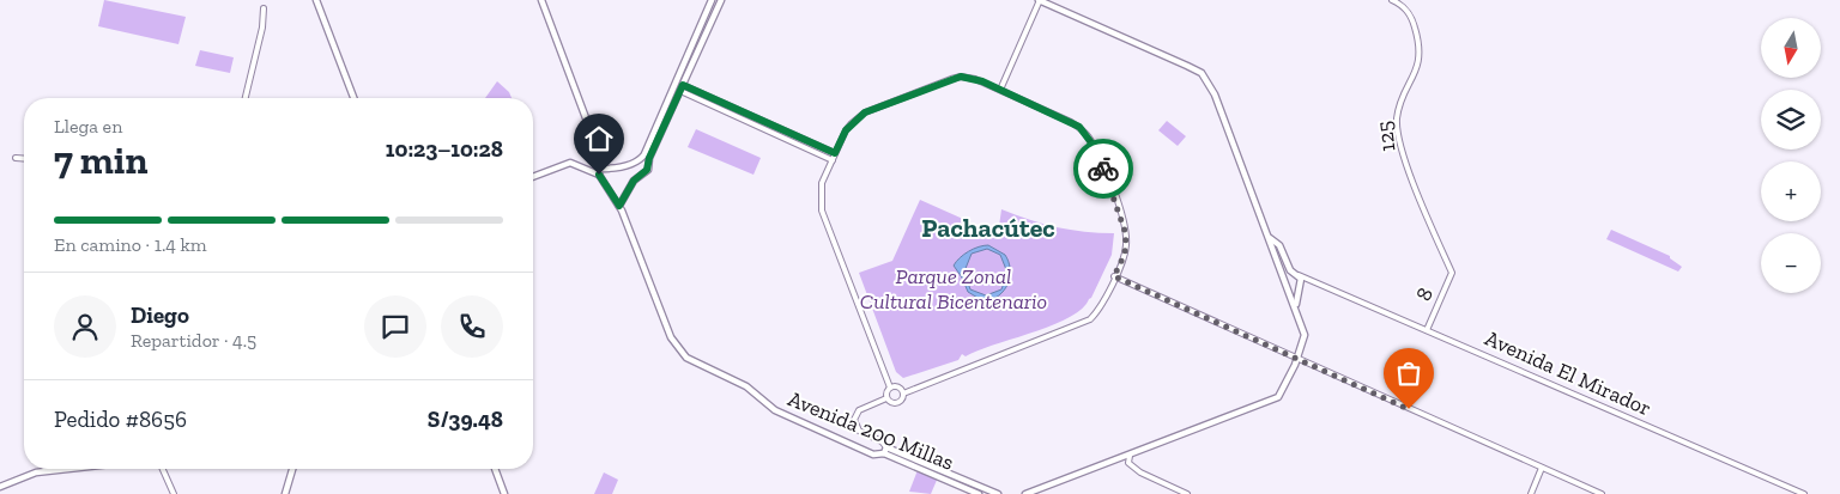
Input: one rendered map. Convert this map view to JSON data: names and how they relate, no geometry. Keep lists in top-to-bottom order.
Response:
{
  "streets": {
    "main road": ["Avenida 200 Millas"],
    "street": ["125", "8", "Avenida El Mirador"]
  },
  "crossings": [
    ["125", "8"],
    ["8", "Avenida El Mirador"]
  ],
  "districts": ["Pachacútec"],
  "parks": ["Parque Zonal Cultural Bicentenario"],
  "north": "bottom",
  "page": {
    "map_buttons": ["+", "−"],
    "heading": ["7 min", "Llega en", "10:23–10:28"],
    "panel": [
      "Diego",
      "Repartidor · 4.5",
      "Pedido #8656",
      "S/39.48"
    ],
    "bar": "En camino · 1.4 km"
  }
}
